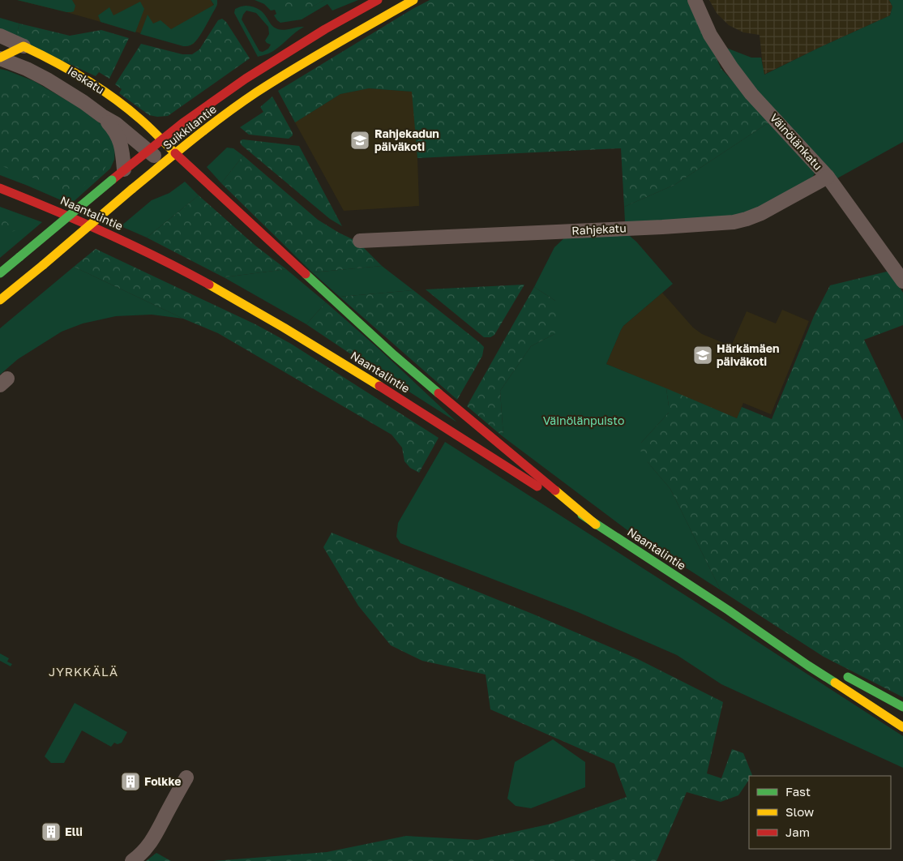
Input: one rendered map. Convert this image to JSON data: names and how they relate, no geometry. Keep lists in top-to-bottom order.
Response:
{
  "streets": {
    "main road": ["Ieskatu", "Suikkilantie", "Naantalintie"],
    "street": ["Väinölänkatu", "Rahjekatu"]
  },
  "crossings": [
    ["Ieskatu", "Suikkilantie"],
    ["Ieskatu", "Naantalintie"],
    ["Väinölänkatu", "Rahjekatu"]
  ],
  "districts": ["JYRKKÄLÄ"],
  "parks": ["Väinölänpuisto"],
  "places": {
    "school or university": ["Rahjekadun päiväkoti", "Härkämäen päiväkoti"],
    "building": ["Folkke", "Elli"]
  },
  "legend": ["Fast", "Slow", "Jam"]
}
